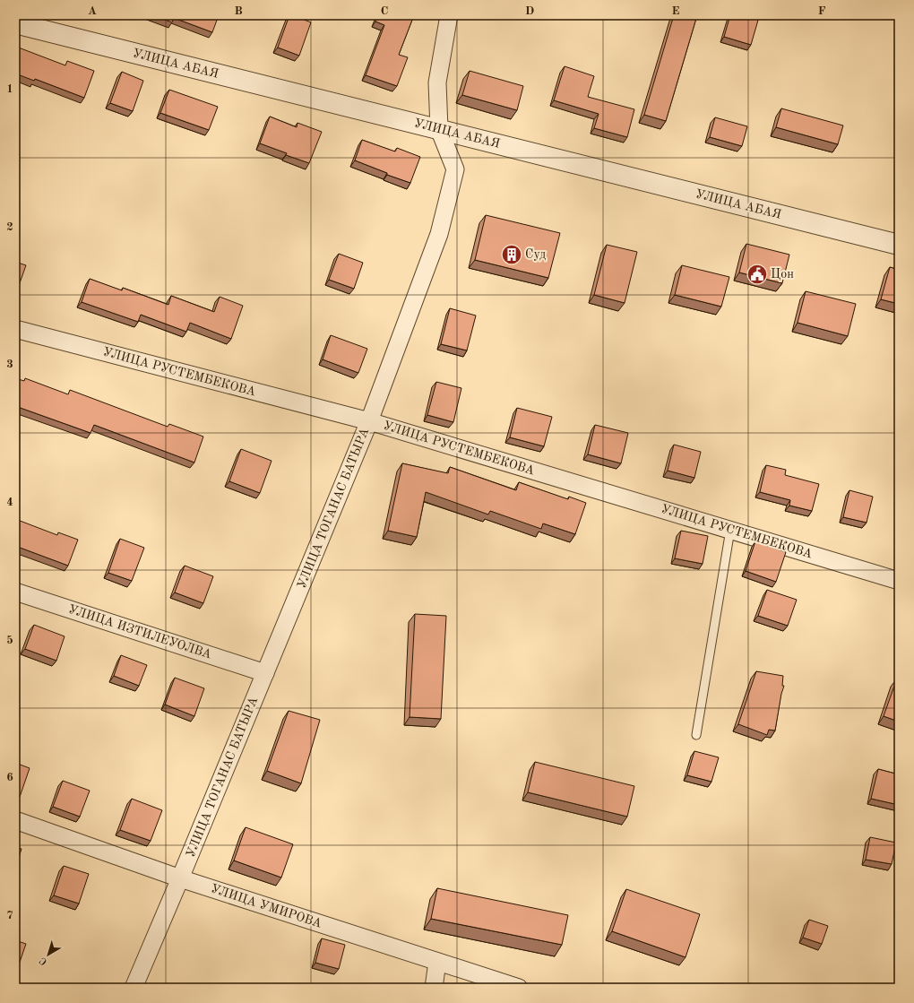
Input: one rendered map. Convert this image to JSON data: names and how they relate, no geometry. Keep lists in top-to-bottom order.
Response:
{
  "streets": {
    "street": [
      "УЛИЦА АБАЯ",
      "УЛИЦА РУСТЕМБЕКОВА",
      "УЛИЦА ТОГАНАС БАТЫРА",
      "УЛИЦА ИЗТИЛЕУОЛВА",
      "УЛИЦА УМИРОВА"
    ]
  },
  "crossings": [
    ["УЛИЦА АБАЯ", "УЛИЦА ТОГАНАС БАТЫРА"],
    ["УЛИЦА РУСТЕМБЕКОВА", "УЛИЦА ТОГАНАС БАТЫРА"],
    ["УЛИЦА ТОГАНАС БАТЫРА", "УЛИЦА ИЗТИЛЕУОЛВА"],
    ["УЛИЦА ТОГАНАС БАТЫРА", "УЛИЦА УМИРОВА"]
  ],
  "places": {
    "building": ["Суд"],
    "public building": ["Цон"]
  },
  "north": "bottom left",
  "grid": {
    "columns": [
      "A",
      "B",
      "C",
      "D",
      "E",
      "F"
    ],
    "rows": [
      "1",
      "2",
      "3",
      "4",
      "5",
      "6",
      "7"
    ]
  }
}
